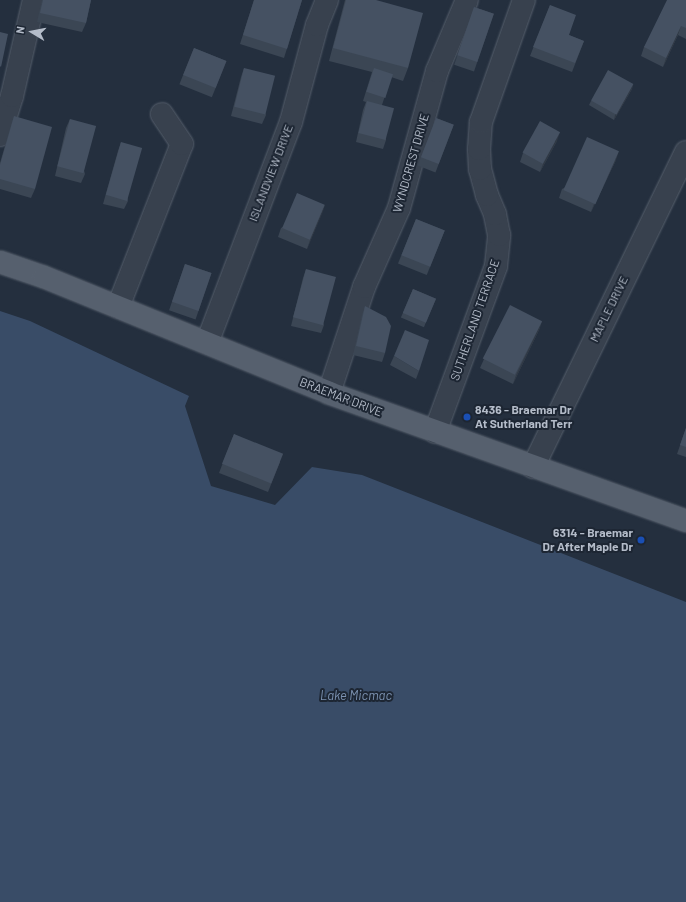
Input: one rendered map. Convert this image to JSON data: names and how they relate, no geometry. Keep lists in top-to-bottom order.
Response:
{
  "streets": {
    "main road": ["BRAEMAR DRIVE"],
    "street": [
      "WYNDCREST DRIVE",
      "ISLANDVIEW DRIVE",
      "MAPLE DRIVE",
      "SUTHERLAND TERRACE"
    ]
  },
  "crossings": [
    ["WYNDCREST DRIVE", "BRAEMAR DRIVE"],
    ["ISLANDVIEW DRIVE", "BRAEMAR DRIVE"],
    ["MAPLE DRIVE", "BRAEMAR DRIVE"],
    ["SUTHERLAND TERRACE", "BRAEMAR DRIVE"]
  ],
  "water": ["Lake Micmac"],
  "places": ["8436 - Braemar Dr At Sutherland Terr", "6314 - Braemar Dr After Maple Dr"],
  "north": "left"
}
